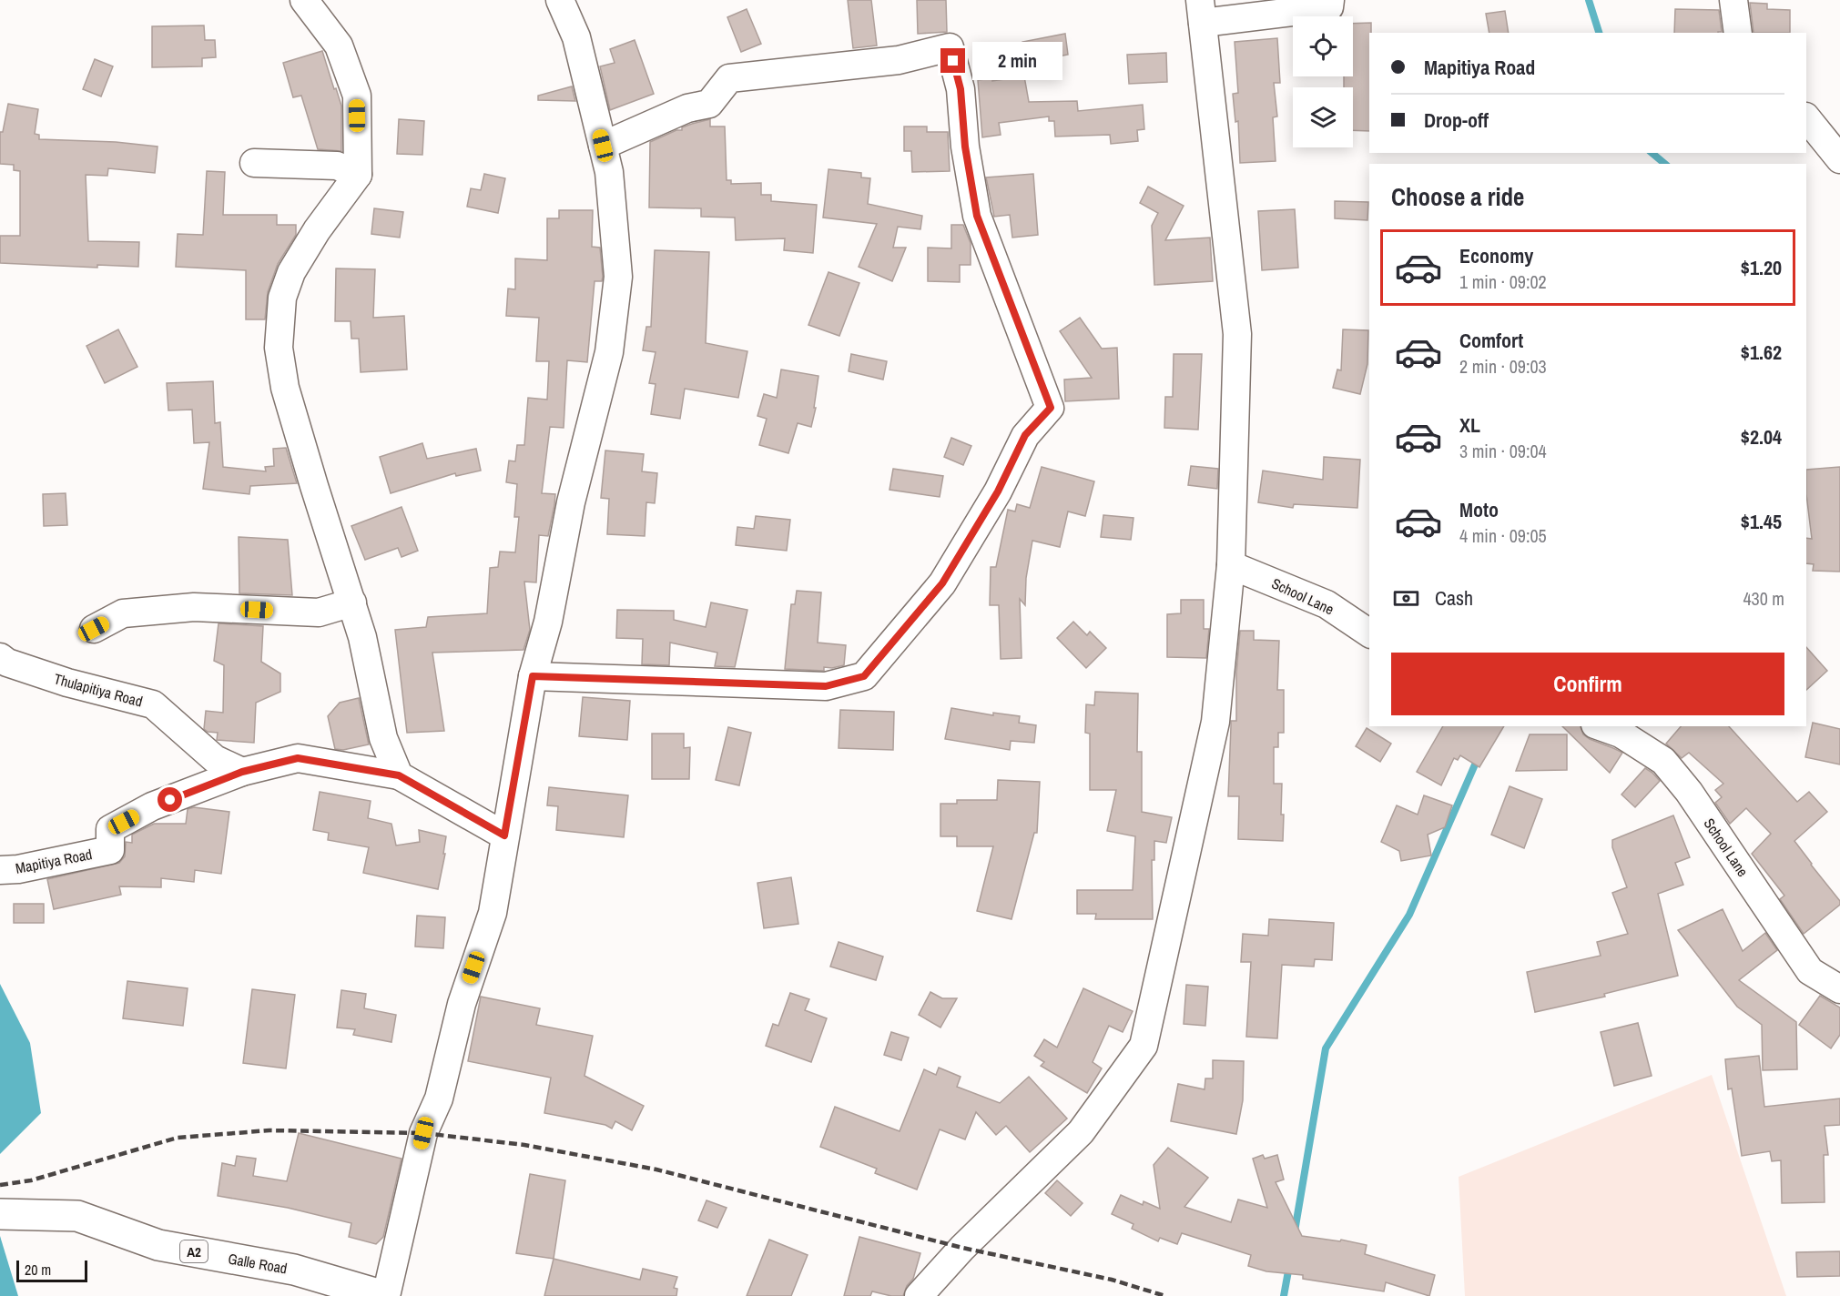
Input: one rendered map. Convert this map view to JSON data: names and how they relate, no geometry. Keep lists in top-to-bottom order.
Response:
{
  "streets": {
    "highway": ["A2", "Galle Road"],
    "street": ["School Lane", "Thulapitiya Road", "Mapitiya Road"]
  },
  "crossings": [
    ["Thulapitiya Road", "Mapitiya Road"]
  ],
  "scale_bar": "20 m",
  "page": {
    "banner": ["Mapitiya Road", "Drop-off"],
    "bubble": "2 min",
    "heading": "Choose a ride",
    "list": [
      {
        "name": "Economy",
        "note": "1 min · 09:02",
        "value": "$1.20"
      },
      {
        "name": "Comfort",
        "note": "2 min · 09:03",
        "value": "$1.62"
      },
      {
        "name": "XL",
        "note": "3 min · 09:04",
        "value": "$2.04"
      },
      {
        "name": "Moto",
        "note": "4 min · 09:05",
        "value": "$1.45"
      }
    ],
    "pay": ["Cash", "430 m"],
    "buttons": "Confirm",
    "scale": "20 m"
  }
}
